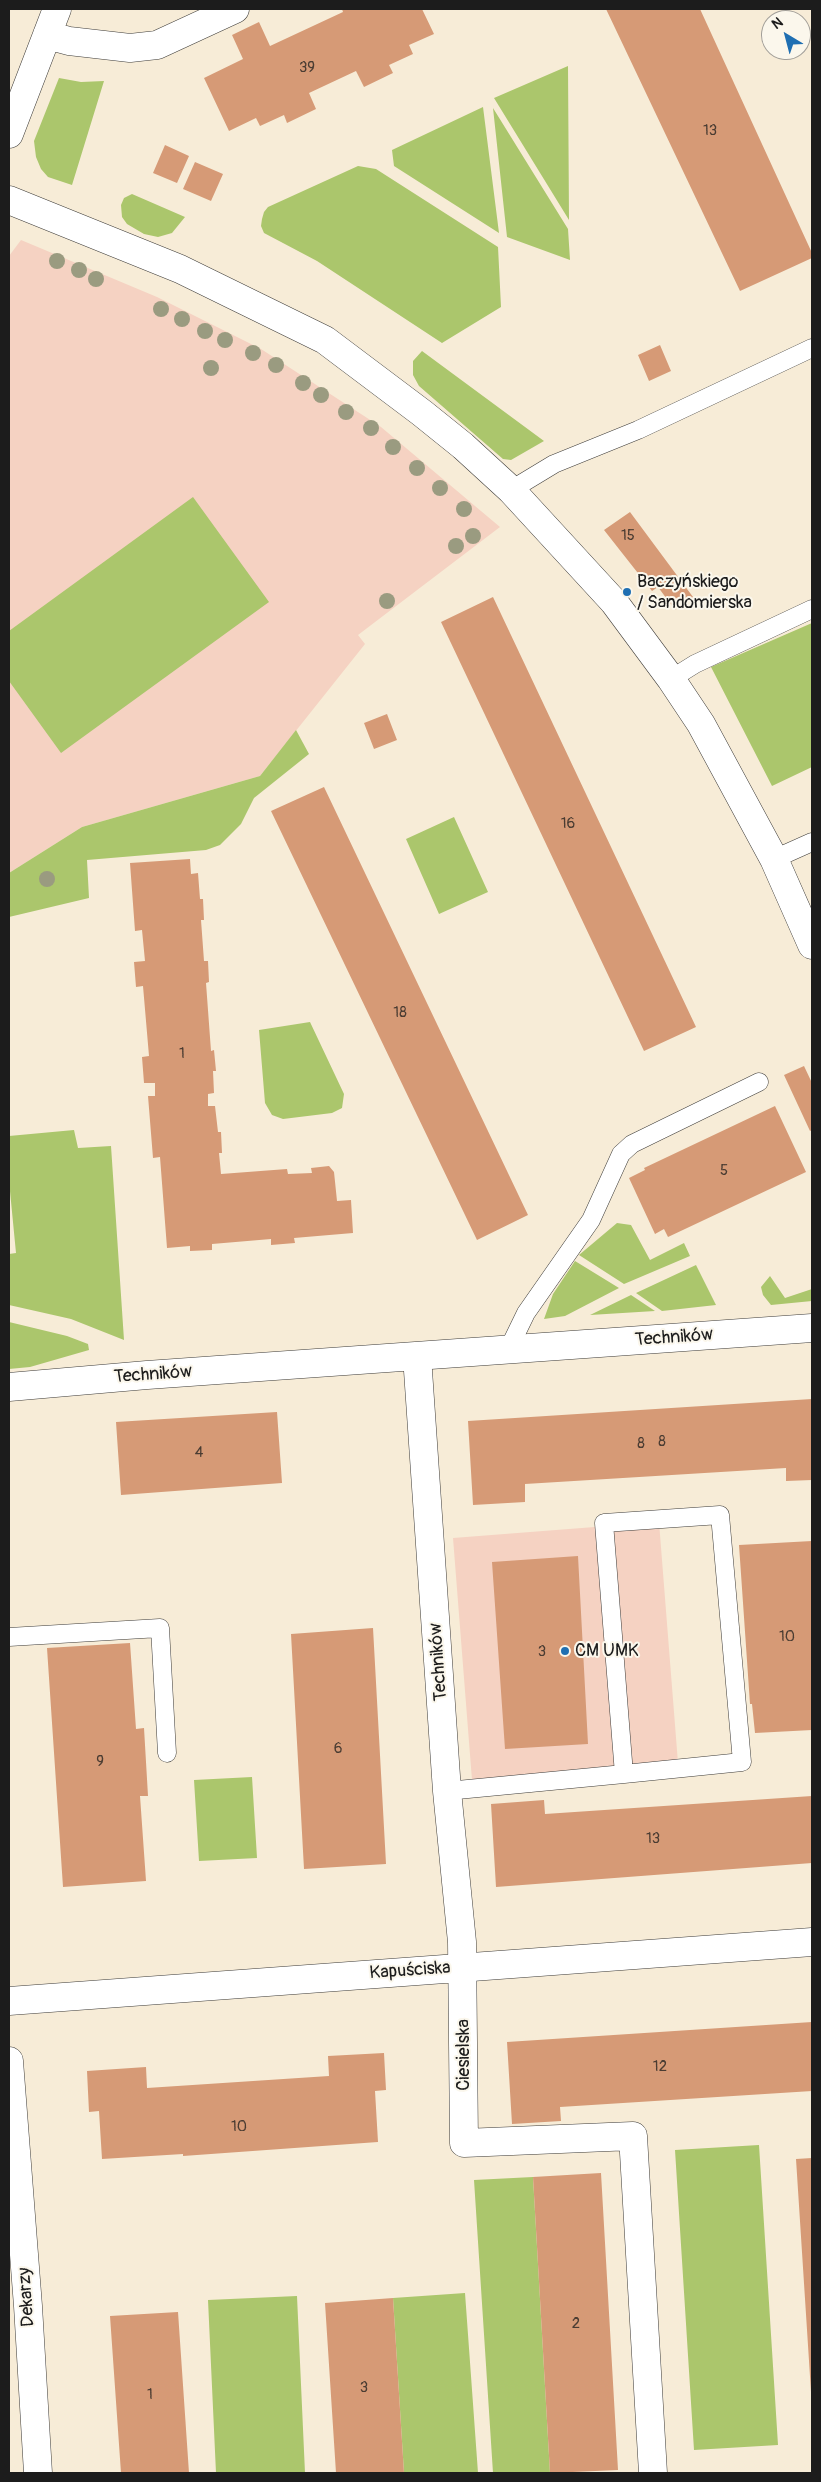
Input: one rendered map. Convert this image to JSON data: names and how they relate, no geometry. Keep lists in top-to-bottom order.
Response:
{
  "streets": {
    "street": [
      "Techników",
      "Kapuściska",
      "Ciesielska",
      "Dekarzy"
    ]
  },
  "crossings": [
    ["Techników", "Kapuściska"],
    ["Techników", "Ciesielska"],
    ["Kapuściska", "Ciesielska"]
  ],
  "places": ["Baczyńskiego / Sandomierska", "CM UMK"],
  "house_numbers": [
    "39",
    "13",
    "15",
    "16",
    "18",
    "1",
    "5",
    "8",
    "8",
    "4",
    "10",
    "3",
    "6",
    "9",
    "13",
    "12",
    "10",
    "2",
    "3",
    "1"
  ],
  "north": "top left"
}
